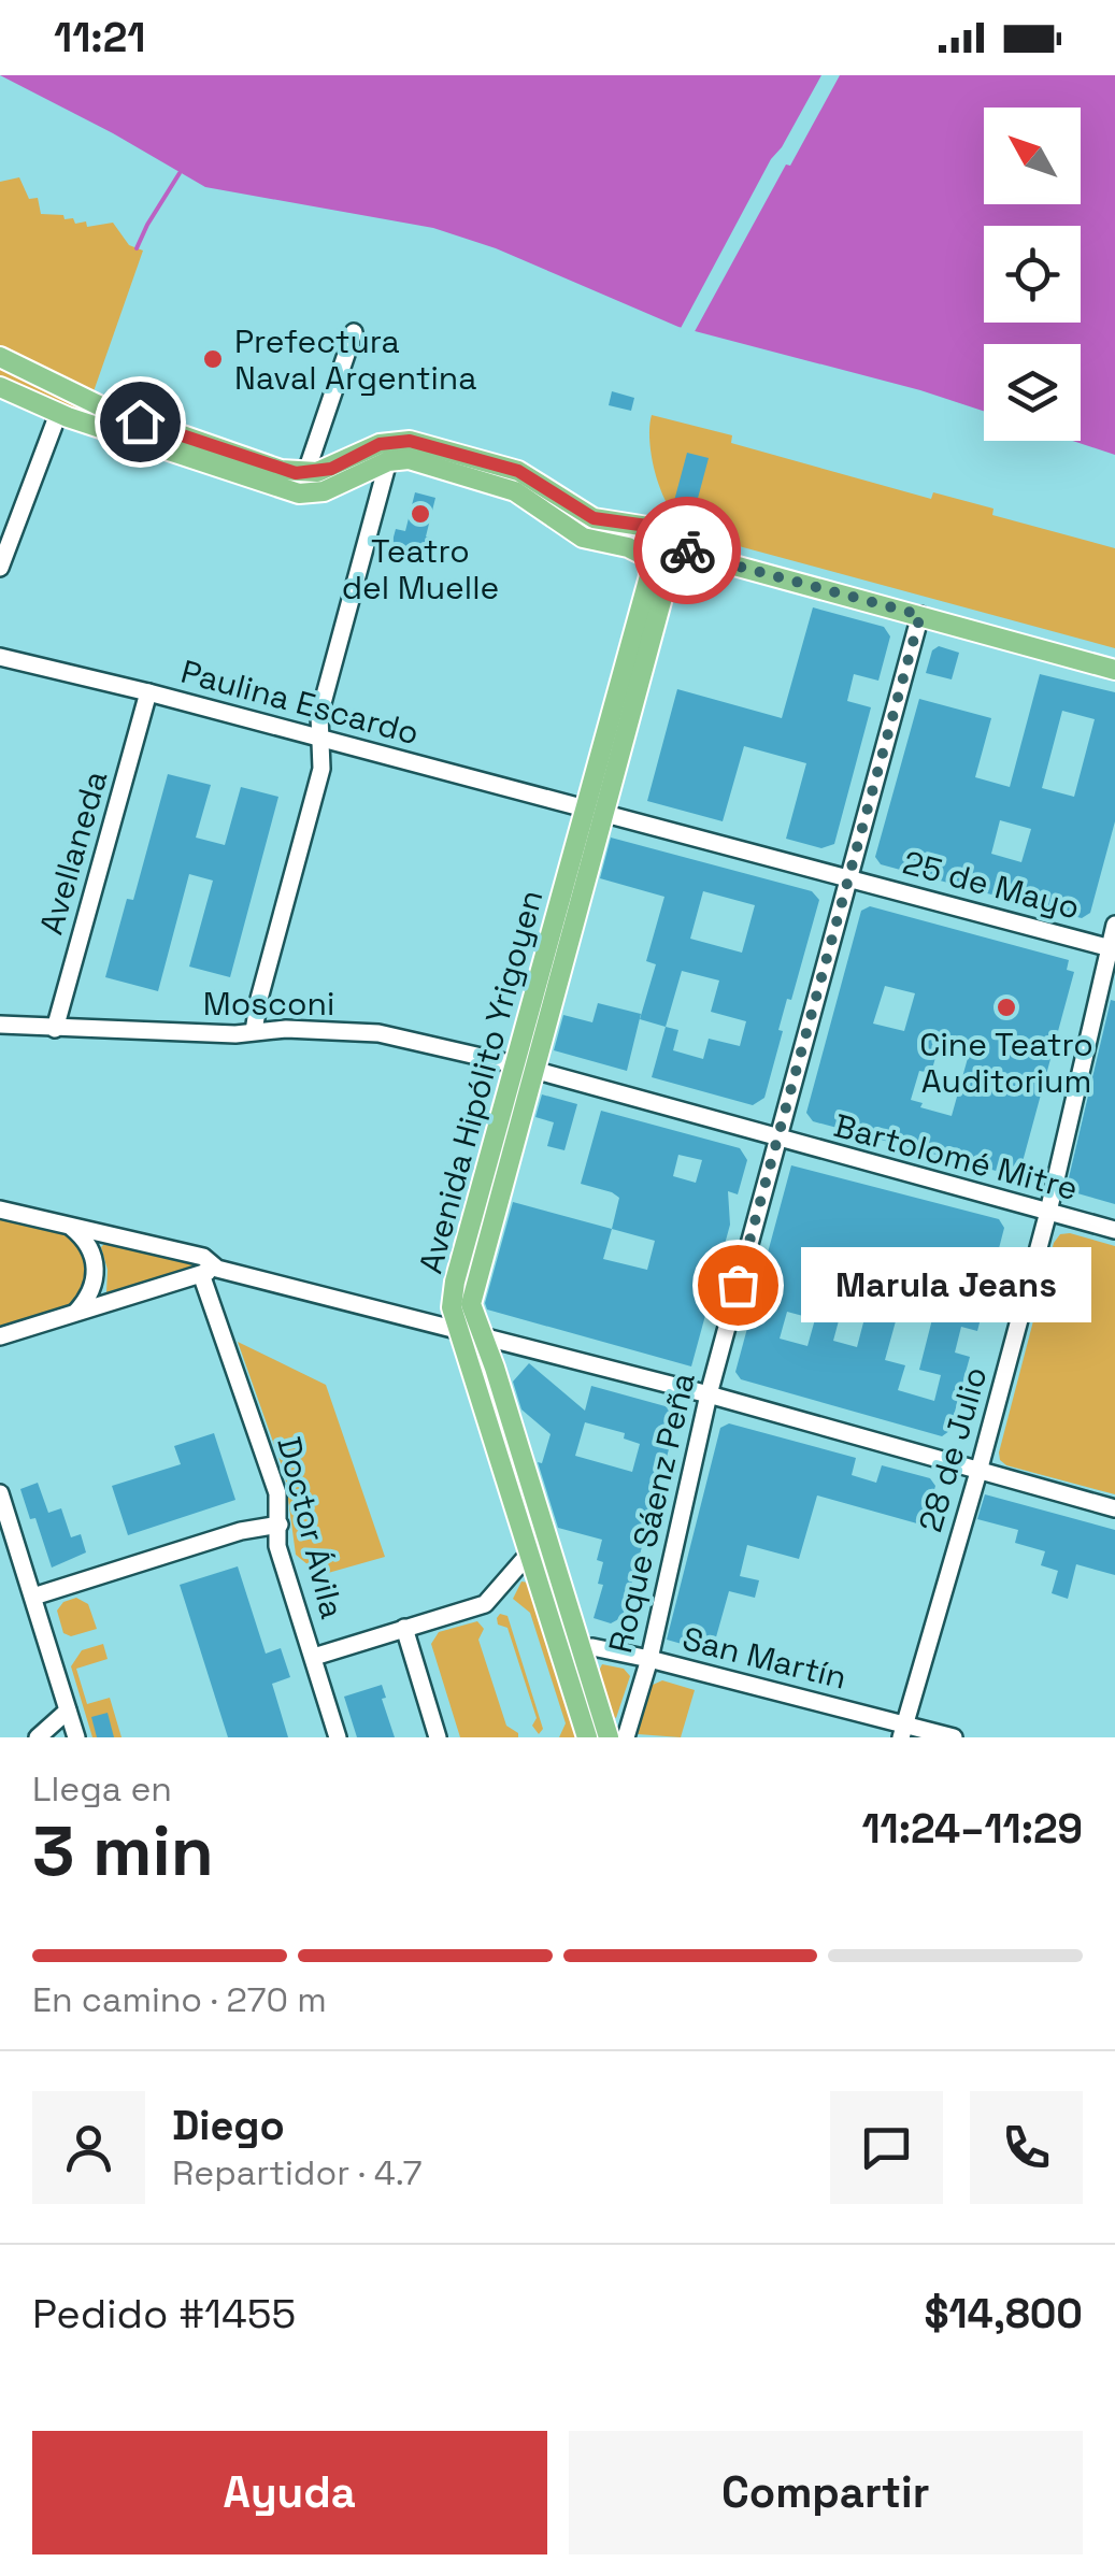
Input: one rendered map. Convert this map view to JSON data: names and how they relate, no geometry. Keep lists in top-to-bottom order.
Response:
{
  "streets": {
    "main road": ["Avenida Hipólito Yrigoyen"],
    "street": [
      "Paulina Escardo",
      "Avellaneda",
      "25 de Mayo",
      "Mosconi",
      "Bartolomé Mitre",
      "28 de Julio",
      "Roque Sáenz Peña",
      "Doctor Ávila",
      "San Martín"
    ]
  },
  "crossings": [
    ["Paulina Escardo", "Avellaneda"],
    ["Paulina Escardo", "25 de Mayo"],
    ["Paulina Escardo", "Avenida Hipólito Yrigoyen"],
    ["Avellaneda", "Mosconi"],
    ["25 de Mayo", "Avenida Hipólito Yrigoyen"],
    ["25 de Mayo", "28 de Julio"],
    ["25 de Mayo", "Roque Sáenz Peña"],
    ["Mosconi", "Avenida Hipólito Yrigoyen"],
    ["Mosconi", "Bartolomé Mitre"],
    ["Avenida Hipólito Yrigoyen", "Bartolomé Mitre"],
    ["Avenida Hipólito Yrigoyen", "San Martín"],
    ["Bartolomé Mitre", "28 de Julio"],
    ["Bartolomé Mitre", "Roque Sáenz Peña"],
    ["28 de Julio", "San Martín"],
    ["Roque Sáenz Peña", "San Martín"]
  ],
  "places": [
    "Prefectura Naval Argentina",
    "Teatro del Muelle",
    "Cine Teatro Auditorium",
    "Marula Jeans"
  ],
  "north": "top left",
  "page": {
    "status": "11:21",
    "bubble": "Marula Jeans",
    "heading": ["3 min", "Llega en", "11:24–11:29"],
    "panel": [
      "Diego",
      "Repartidor · 4.7",
      "Pedido #1455",
      "$14,800"
    ],
    "bar": "En camino · 270 m",
    "buttons": ["Ayuda", "Compartir"]
  }
}
